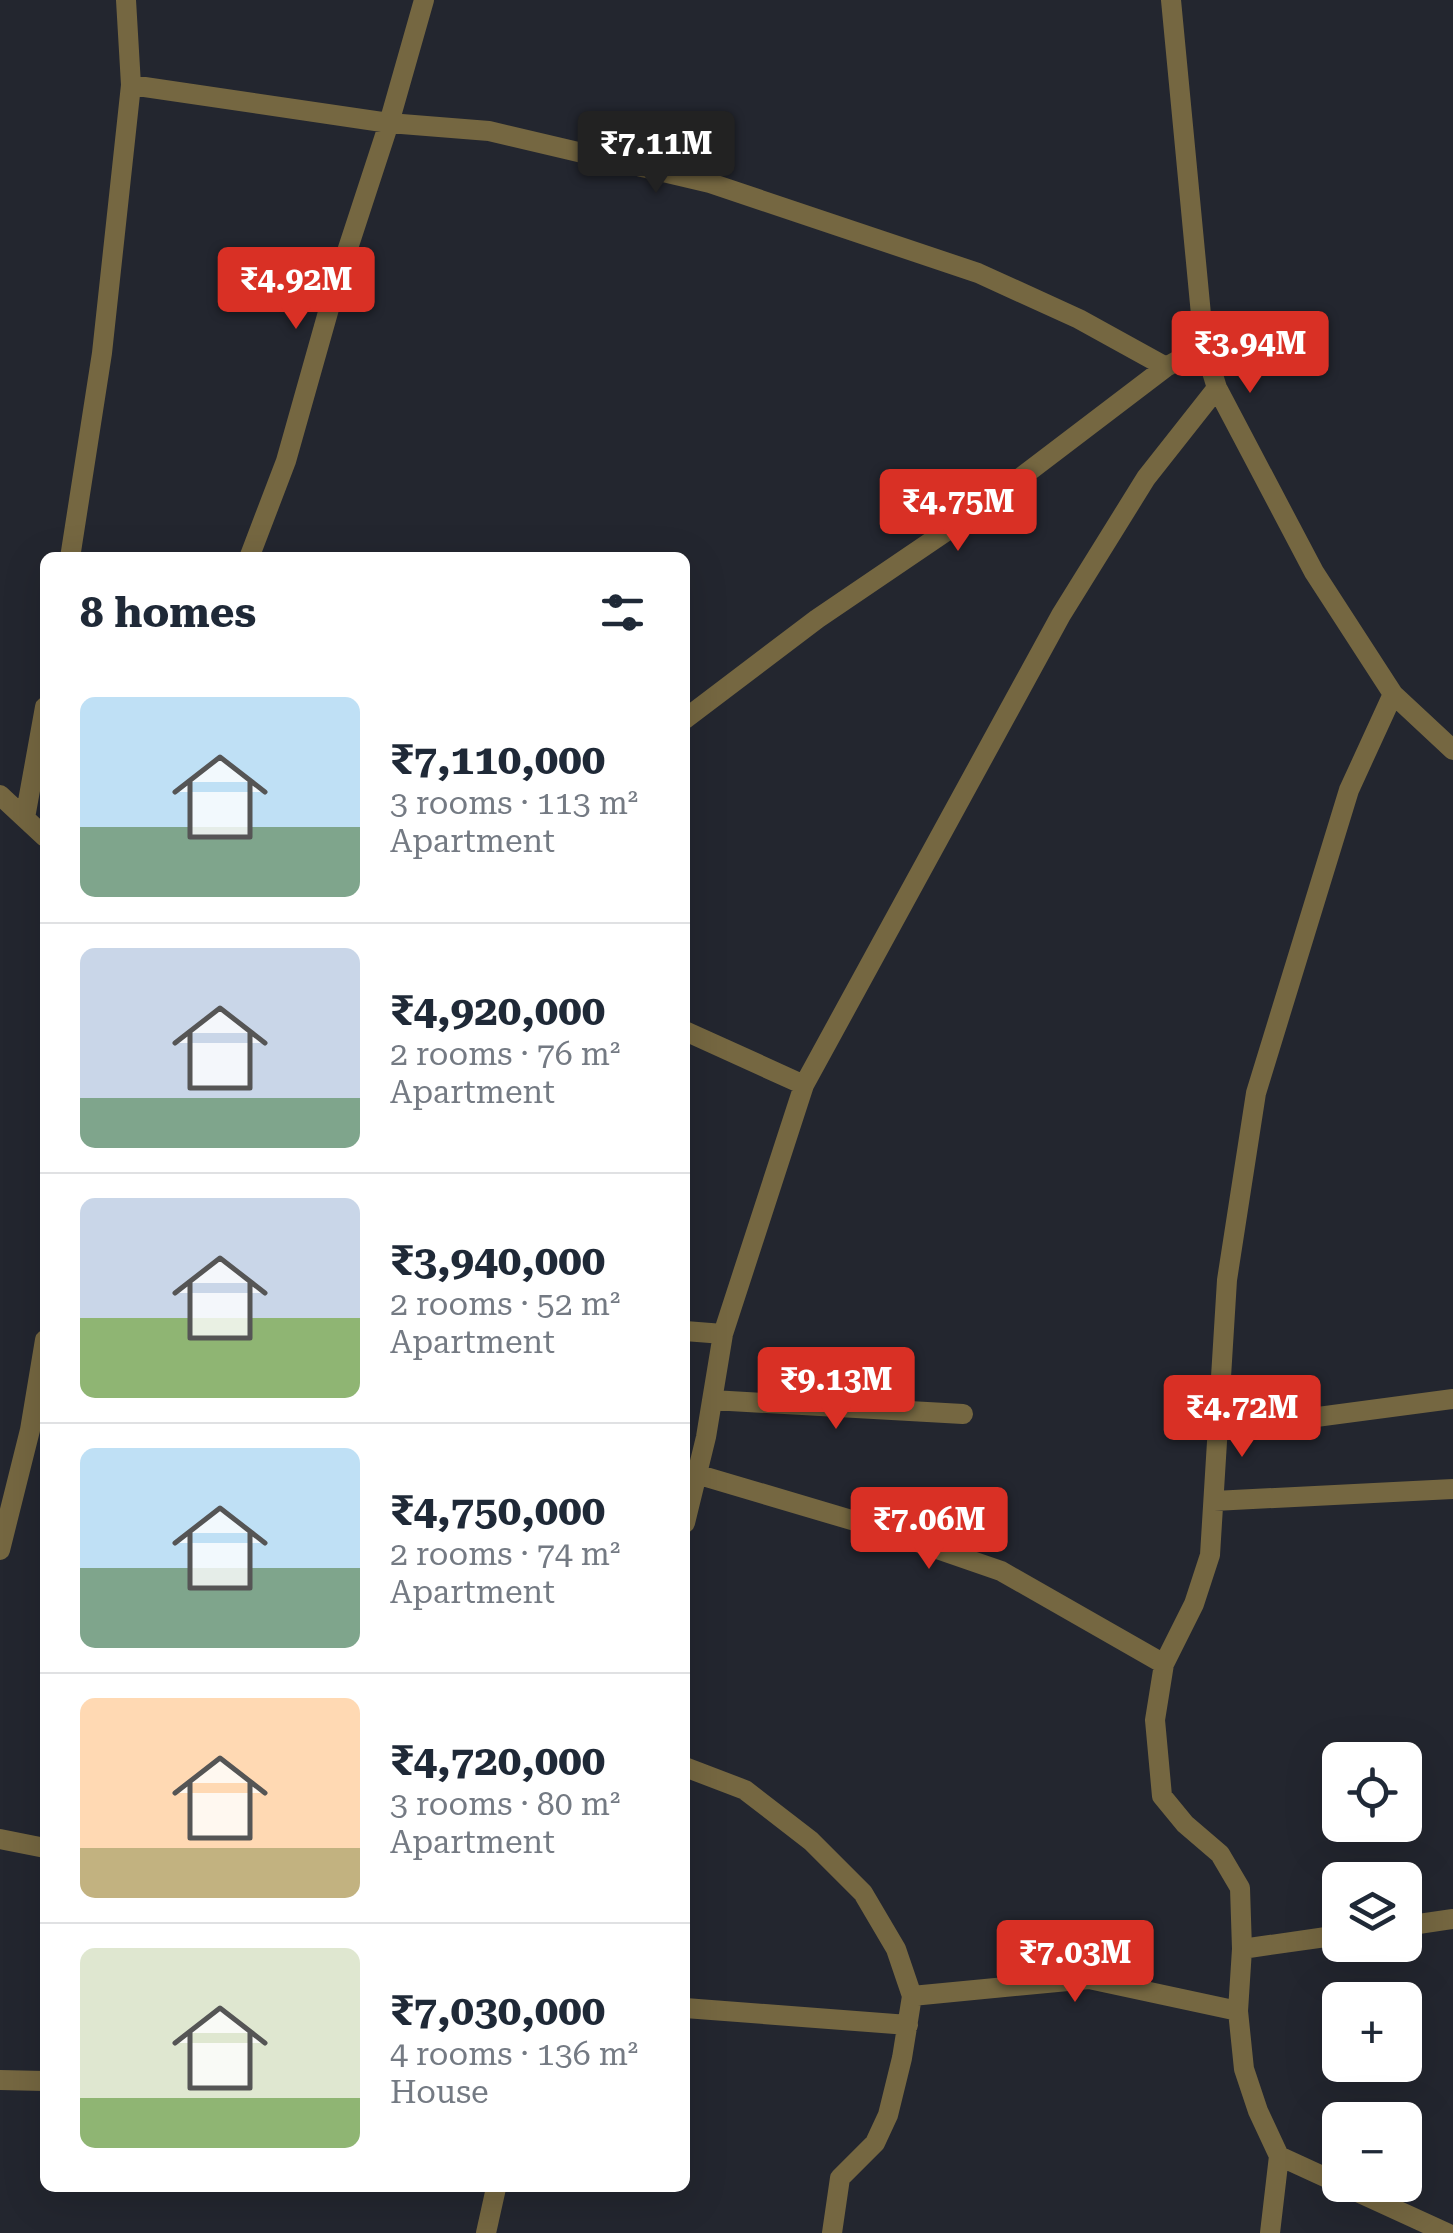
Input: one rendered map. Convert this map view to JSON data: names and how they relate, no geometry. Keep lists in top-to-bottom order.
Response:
{
  "page": {
    "price": [
      "₹7.11M",
      "₹4.92M",
      "₹3.94M",
      "₹4.75M",
      "₹9.13M",
      "₹4.72M",
      "₹7.06M",
      "₹7.03M"
    ],
    "heading": "8 homes",
    "list": [
      {
        "name": "₹7,110,000",
        "note": "3 rooms · 113 m² · Apartment"
      },
      {
        "name": "₹4,920,000",
        "note": "2 rooms · 76 m² · Apartment"
      },
      {
        "name": "₹3,940,000",
        "note": "2 rooms · 52 m² · Apartment"
      },
      {
        "name": "₹4,750,000",
        "note": "2 rooms · 74 m² · Apartment"
      },
      {
        "name": "₹4,720,000",
        "note": "3 rooms · 80 m² · Apartment"
      },
      {
        "name": "₹7,030,000",
        "note": "4 rooms · 136 m² · House"
      }
    ],
    "map_buttons": ["+", "−"]
  }
}
